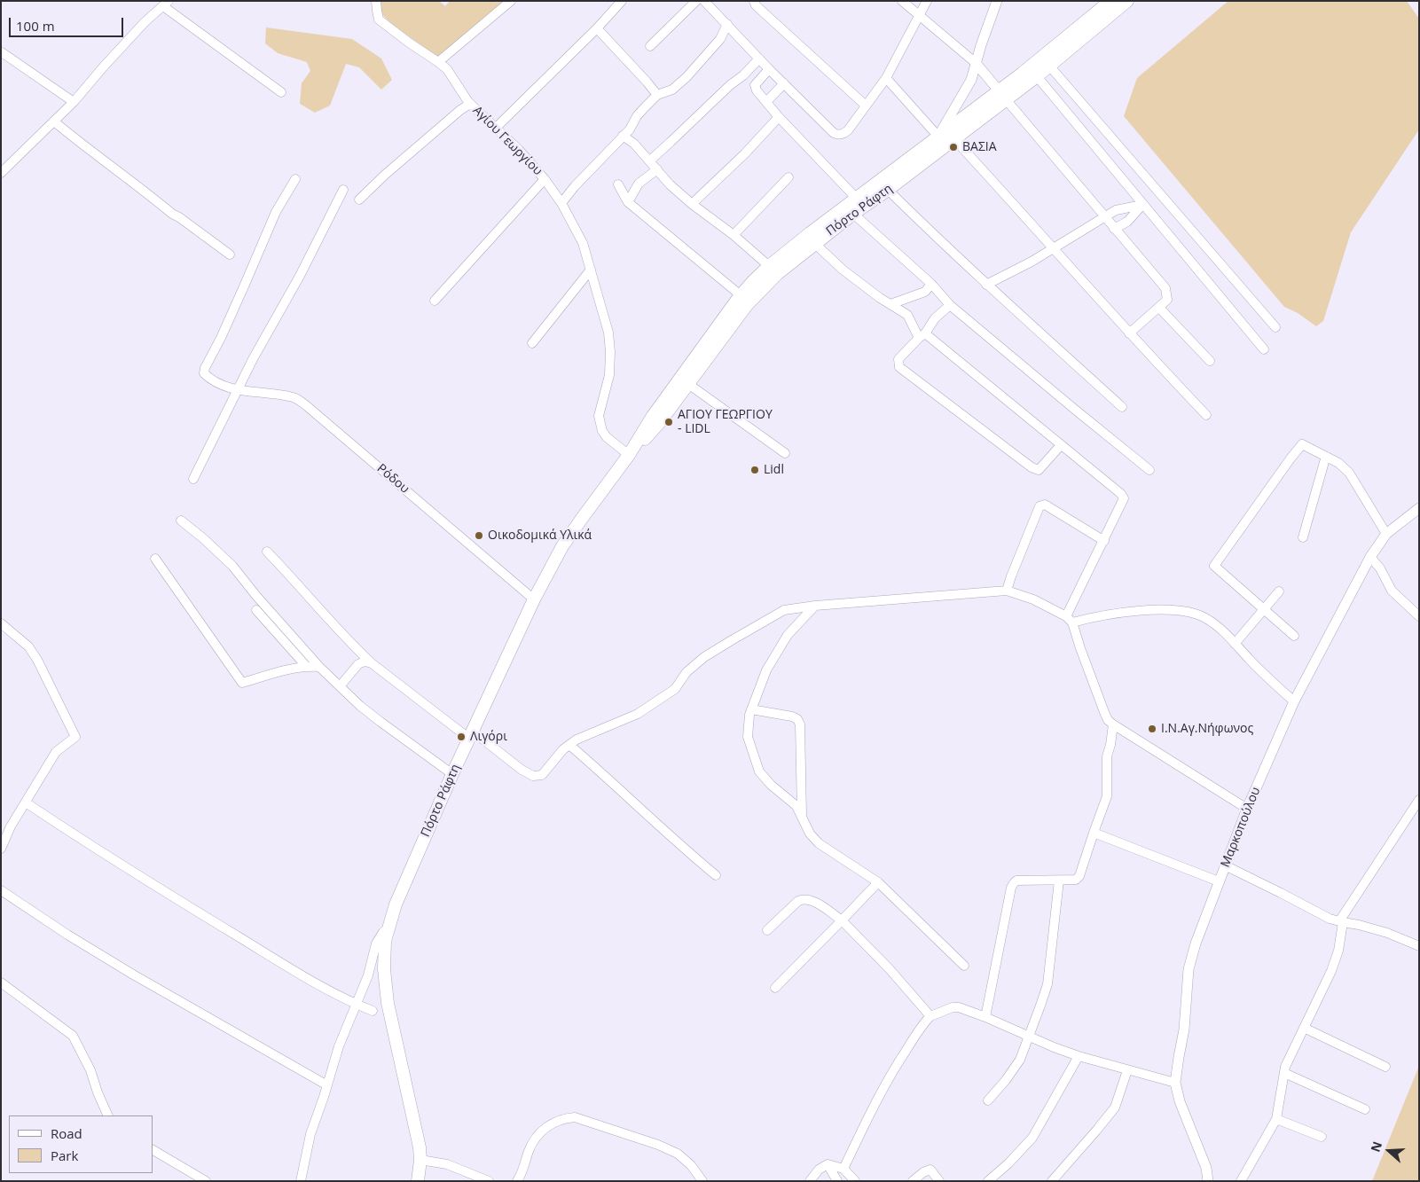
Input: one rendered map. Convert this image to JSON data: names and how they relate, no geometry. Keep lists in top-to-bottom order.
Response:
{
  "streets": {
    "main road": ["Πόρτο Ράφτη"],
    "street": ["Αγίου Γεωργίου", "Ρόδου", "Μαρκοπούλου"]
  },
  "crossings": [
    ["Αγίου Γεωργίου", "Πόρτο Ράφτη"],
    ["Πόρτο Ράφτη", "Ρόδου"]
  ],
  "places": [
    "ΒΑΣΙΑ",
    "ΑΓΙΟΥ ΓΕΩΡΓΙΟΥ - LIDL",
    "Lidl",
    "Οικοδομικά Υλικά",
    "Ι.Ν.Αγ.Νήφωνος",
    "Λιγόρι"
  ],
  "legend": ["Road", "Park"],
  "scale_bar": "100 m",
  "north": "left"
}
